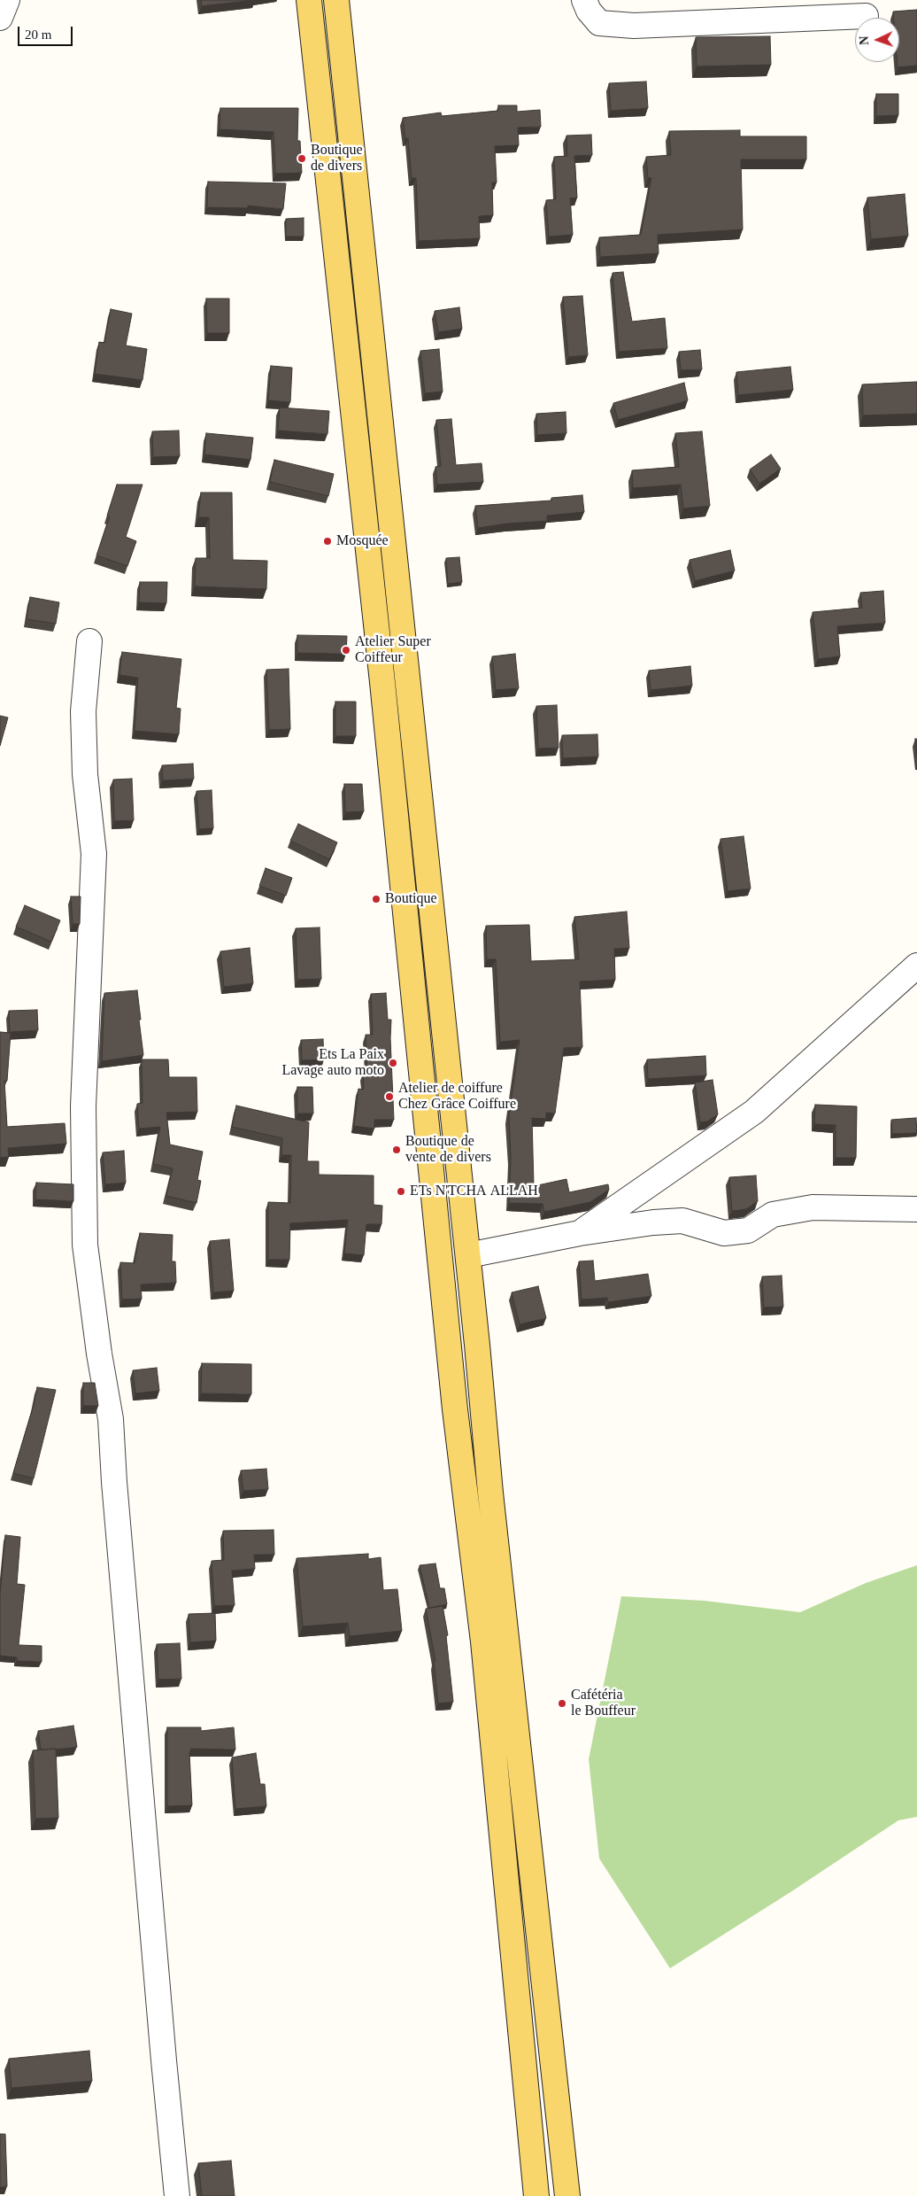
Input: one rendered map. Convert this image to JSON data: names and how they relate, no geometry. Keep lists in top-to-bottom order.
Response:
{
  "places": [
    "Boutique de divers",
    "Mosquée",
    "Atelier Super Coiffeur",
    "Boutique",
    "Ets La Paix Lavage auto moto",
    "Atelier de coiffure Chez Grâce Coiffure",
    "Boutique de vente de divers",
    "ETs N'TCHA ALLAH",
    "Cafétéria le Bouffeur"
  ],
  "scale_bar": "20 m",
  "north": "left"
}
